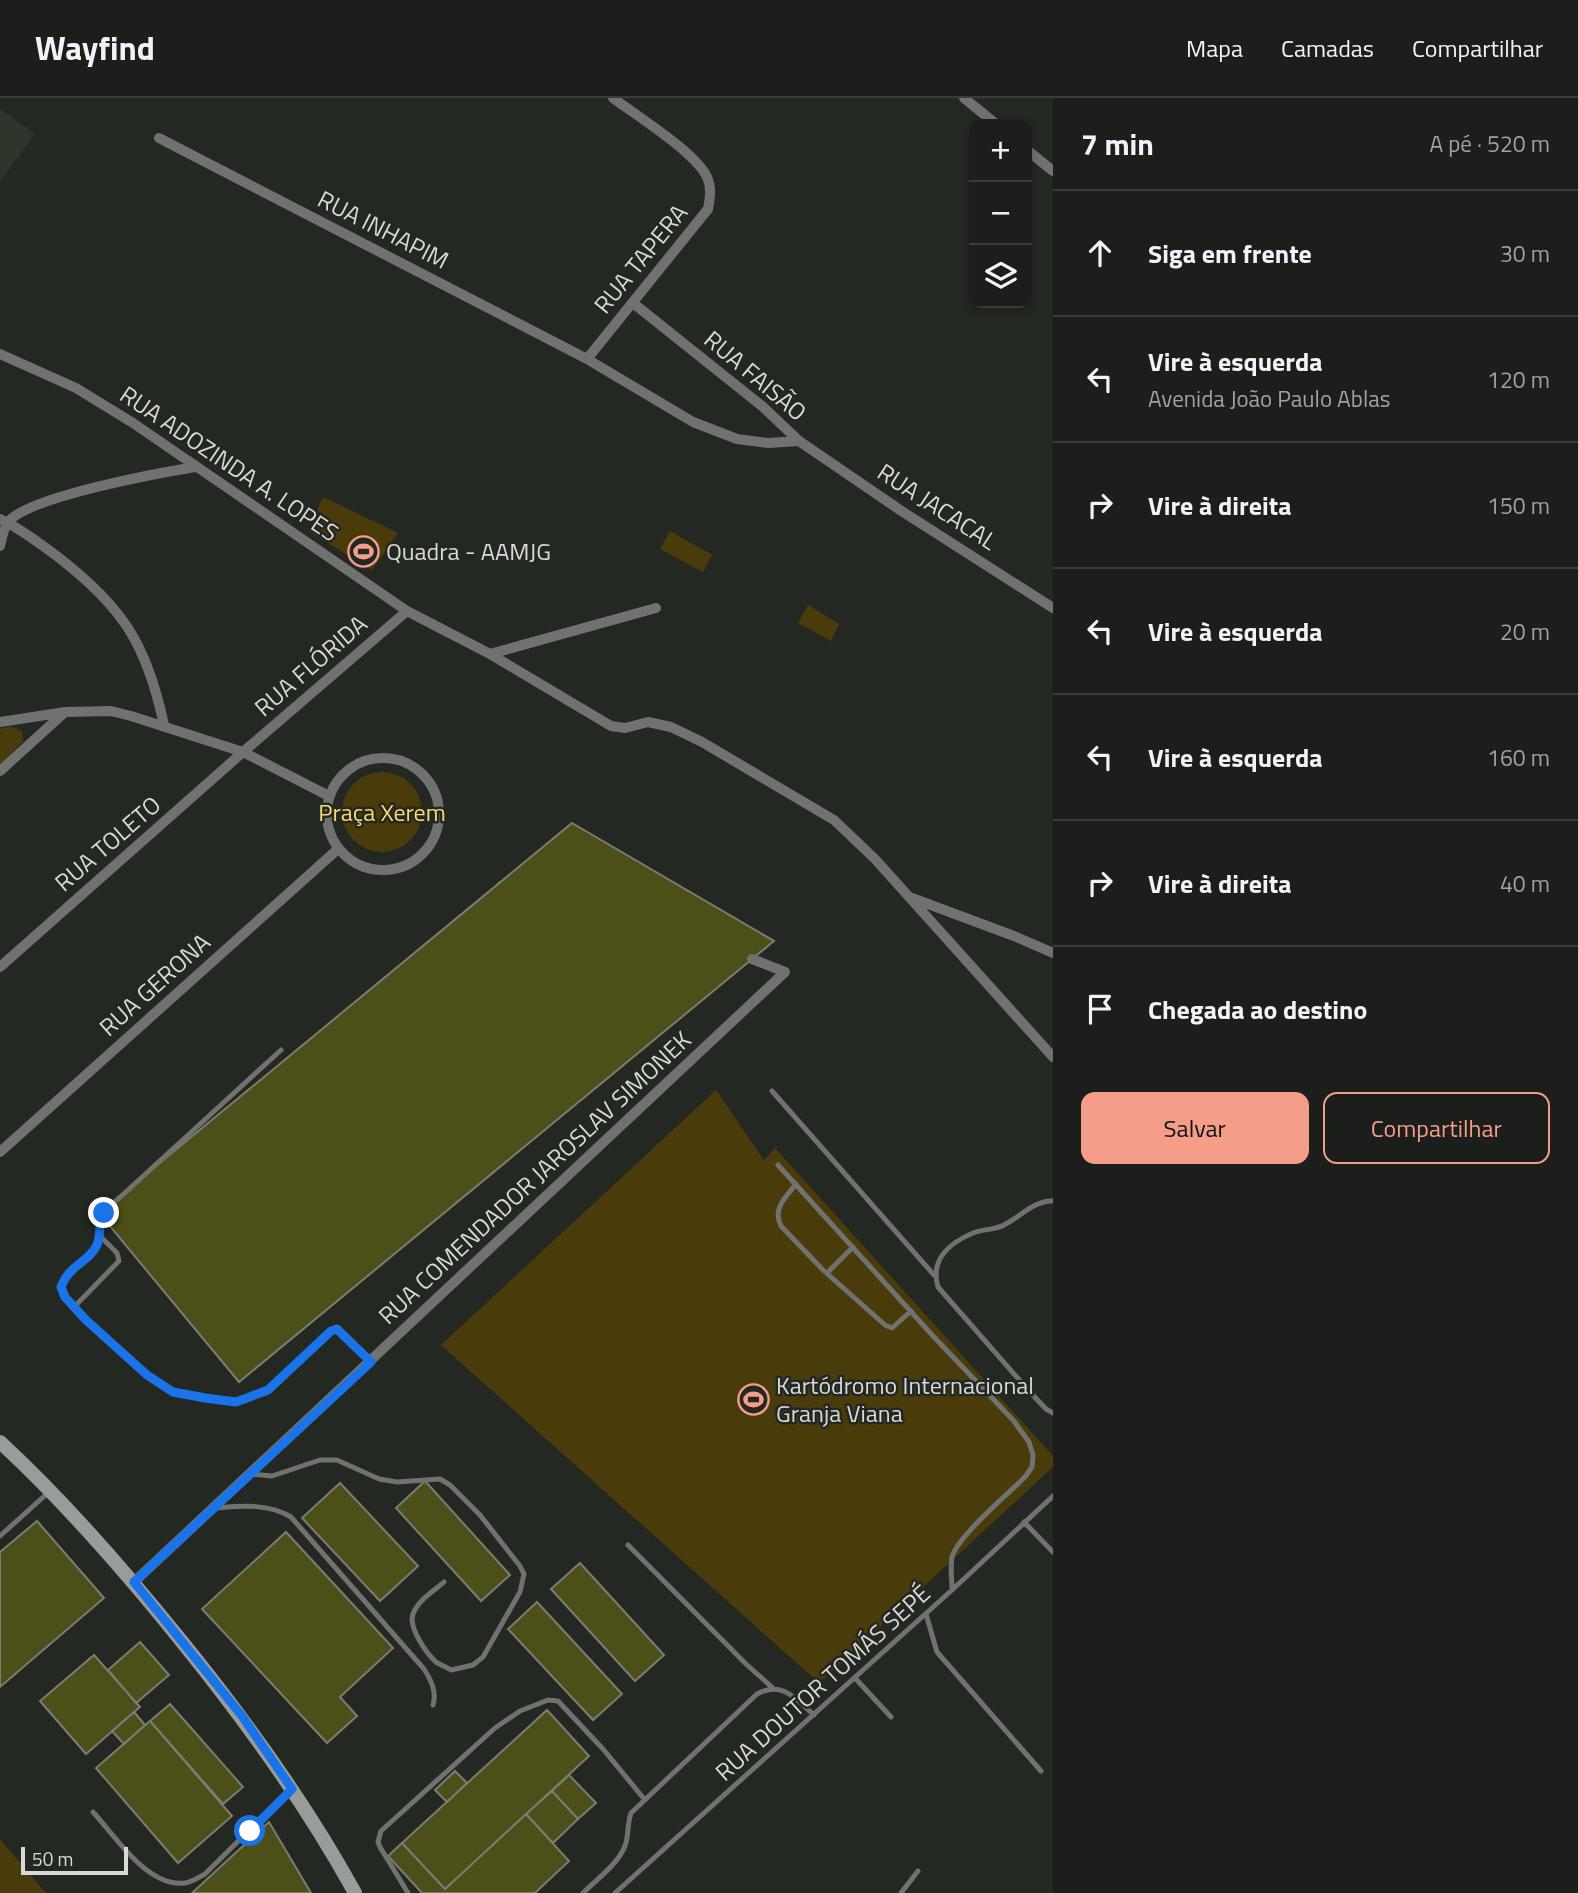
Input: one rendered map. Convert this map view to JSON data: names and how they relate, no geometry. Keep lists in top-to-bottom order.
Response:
{
  "streets": {
    "street": [
      "RUA INHAPIM",
      "RUA TAPERA",
      "RUA FAISÃO",
      "RUA ADOZINDA A. LOPES",
      "RUA JACACAL",
      "RUA FLÓRIDA",
      "RUA TOLETO",
      "RUA GERONA",
      "RUA COMENDADOR JAROSLAV SIMONEK"
    ],
    "lane": ["RUA DOUTOR TOMÁS SEPÉ"]
  },
  "crossings": [
    ["RUA INHAPIM", "RUA TAPERA"],
    ["RUA INHAPIM", "RUA FAISÃO"],
    ["RUA TAPERA", "RUA FAISÃO"],
    ["RUA FAISÃO", "RUA JACACAL"],
    ["RUA ADOZINDA A. LOPES", "RUA FLÓRIDA"],
    ["RUA FLÓRIDA", "RUA TOLETO"]
  ],
  "parks": ["Praça Xerem"],
  "places": {
    "sports": ["Quadra - AAMJG", "Kartódromo Internacional Granja Viana"]
  },
  "scale_bar": "50 m",
  "page": {
    "header": "Wayfind",
    "nav": ["Mapa", "Camadas", "Compartilhar"],
    "heading": ["7 min", "A pé · 520 m"],
    "map_buttons": ["+", "−"],
    "list": [
      ["Siga em frente", "30 m"],
      ["Vire à esquerda", "Avenida João Paulo Ablas", "120 m"],
      ["Vire à direita", "150 m"],
      ["Vire à esquerda", "20 m"],
      ["Vire à esquerda", "160 m"],
      ["Vire à direita", "40 m"],
      "Chegada ao destino"
    ],
    "buttons": ["Salvar", "Compartilhar"],
    "scale": "50 m"
  }
}
